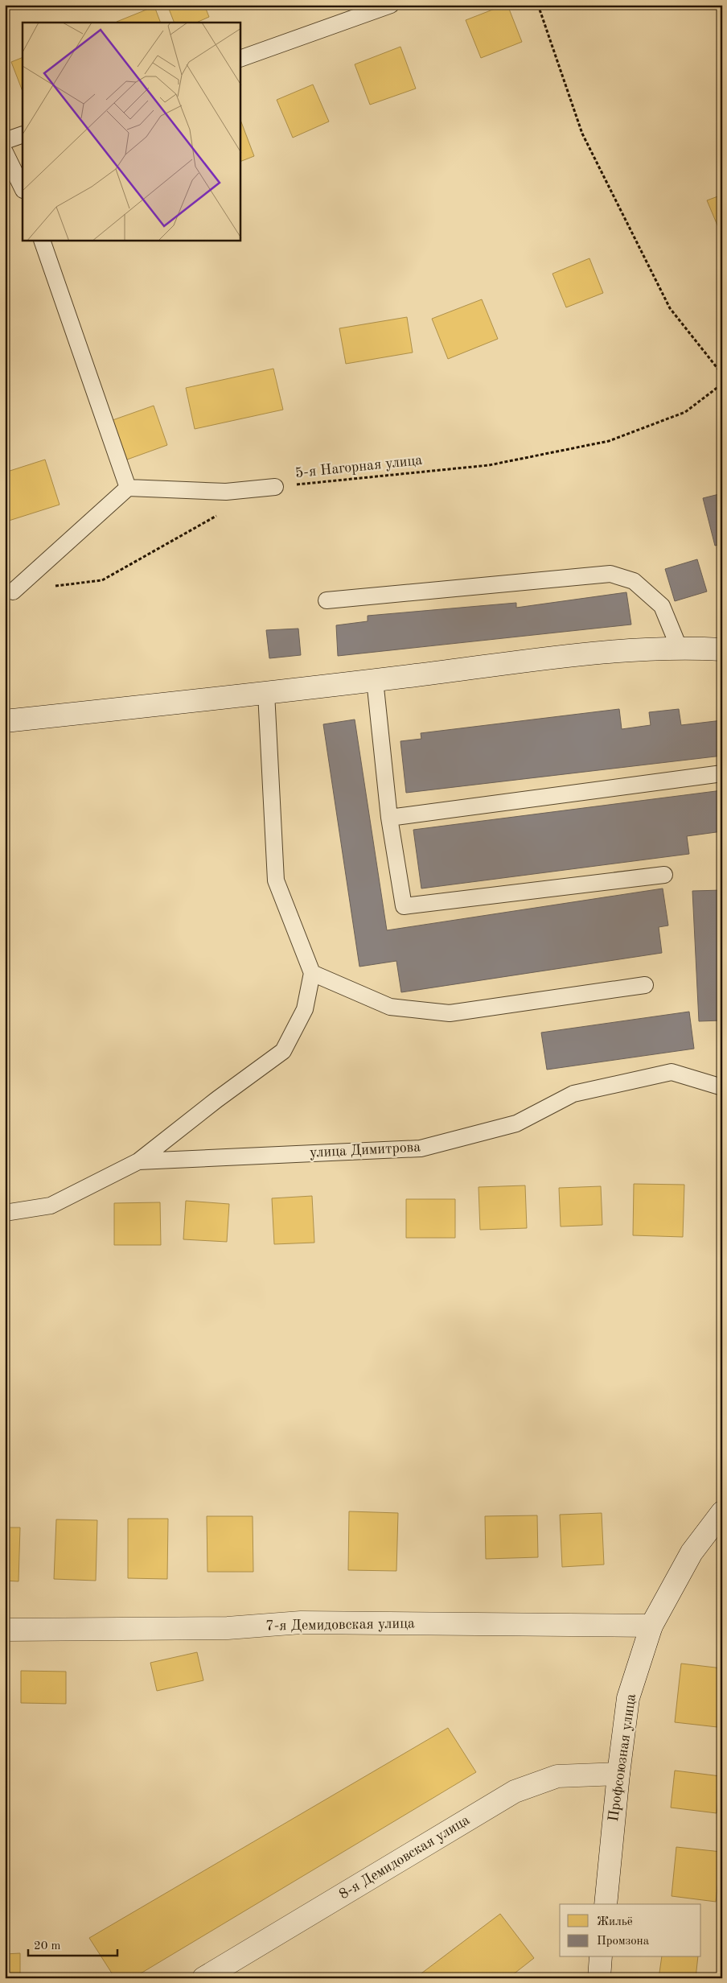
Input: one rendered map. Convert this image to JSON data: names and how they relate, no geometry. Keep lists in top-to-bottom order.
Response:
{
  "streets": {
    "main road": ["7-я Демидовская улица", "Профсоюзная улица", "8-я Демидовская улица"],
    "lane": ["улица Димитрова"],
    "path": ["5-я Нагорная улица"]
  },
  "crossings": [
    ["7-я Демидовская улица", "Профсоюзная улица"],
    ["Профсоюзная улица", "8-я Демидовская улица"]
  ],
  "legend": ["Жильё", "Промзона"],
  "scale_bar": "20 m"
}
